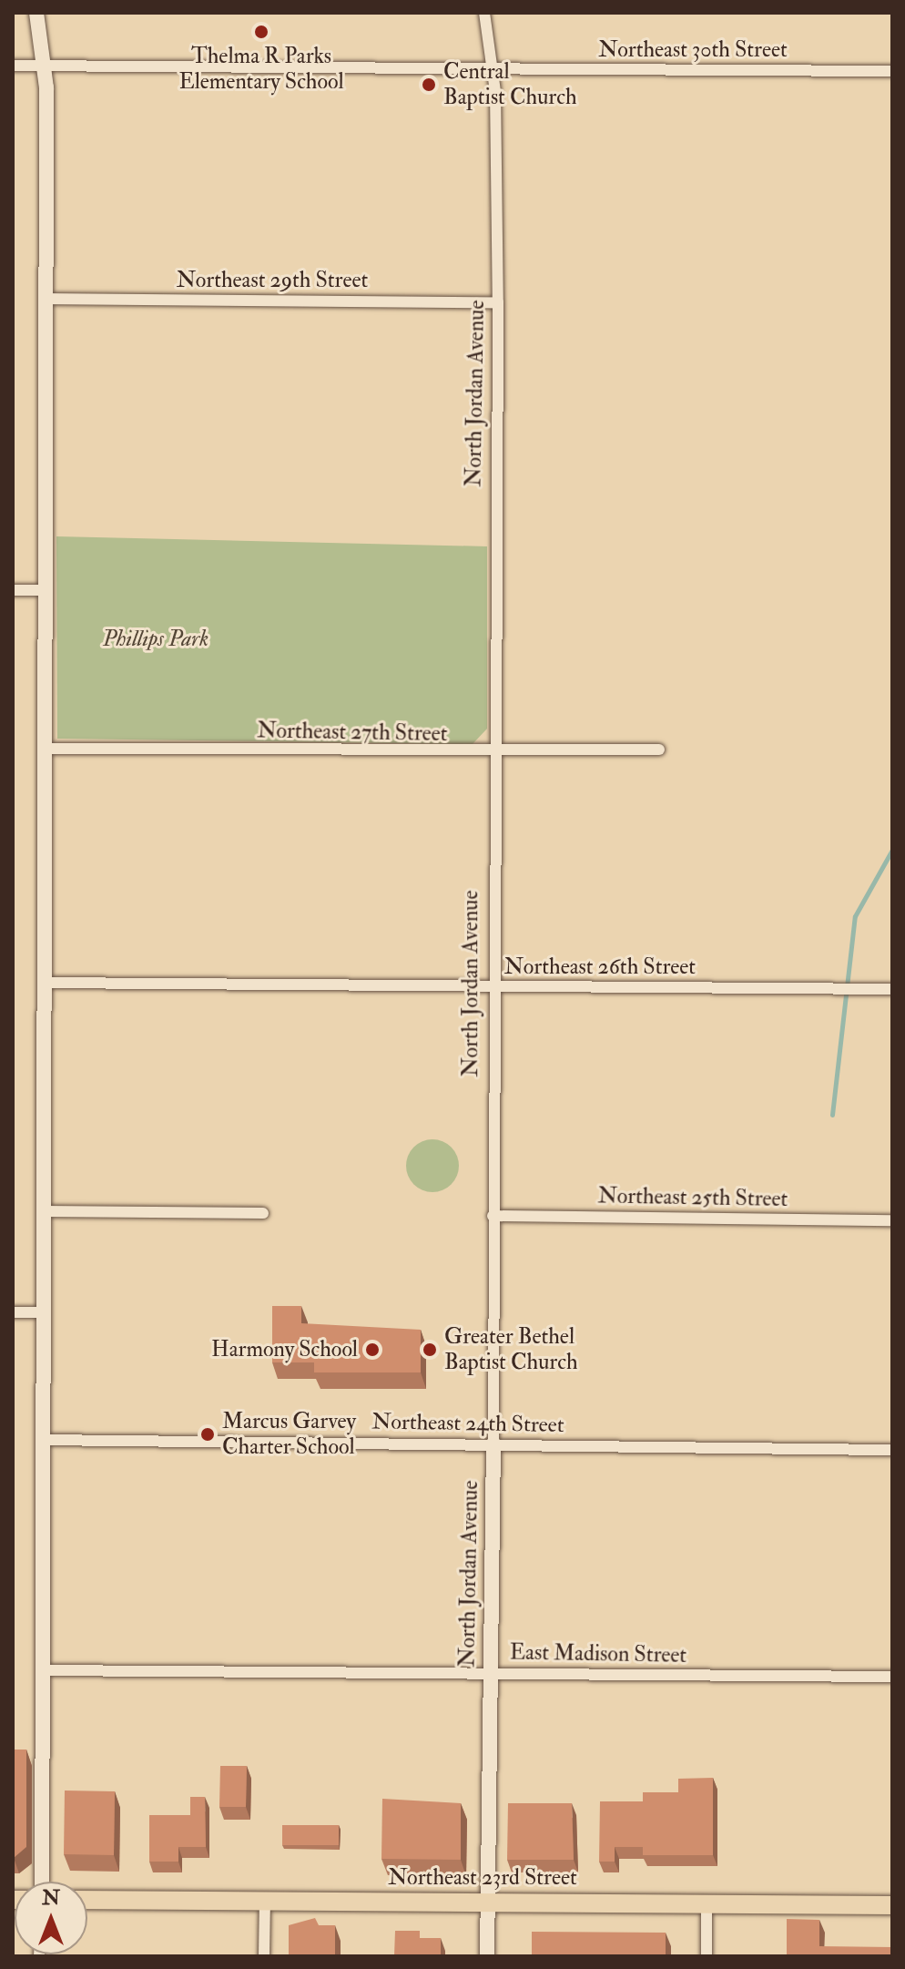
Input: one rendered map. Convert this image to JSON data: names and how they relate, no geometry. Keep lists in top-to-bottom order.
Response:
{
  "streets": {
    "main road": ["Northeast 23rd Street"],
    "street": [
      "Northeast 30th Street",
      "Northeast 29th Street",
      "North Jordan Avenue",
      "Northeast 27th Street",
      "Northeast 26th Street",
      "Northeast 25th Street",
      "Northeast 24th Street",
      "East Madison Street"
    ]
  },
  "crossings": [
    ["Northeast 30th Street", "North Jordan Avenue"],
    ["Northeast 29th Street", "North Jordan Avenue"],
    ["North Jordan Avenue", "Northeast 27th Street"],
    ["North Jordan Avenue", "Northeast 26th Street"],
    ["North Jordan Avenue", "Northeast 25th Street"],
    ["North Jordan Avenue", "Northeast 24th Street"],
    ["North Jordan Avenue", "East Madison Street"],
    ["North Jordan Avenue", "Northeast 23rd Street"]
  ],
  "parks": ["Phillips Park"],
  "places": [
    "Thelma R Parks Elementary School",
    "Central Baptist Church",
    "Harmony School",
    "Greater Bethel Baptist Church",
    "Marcus Garvey Charter School"
  ],
  "north": "top"
}
